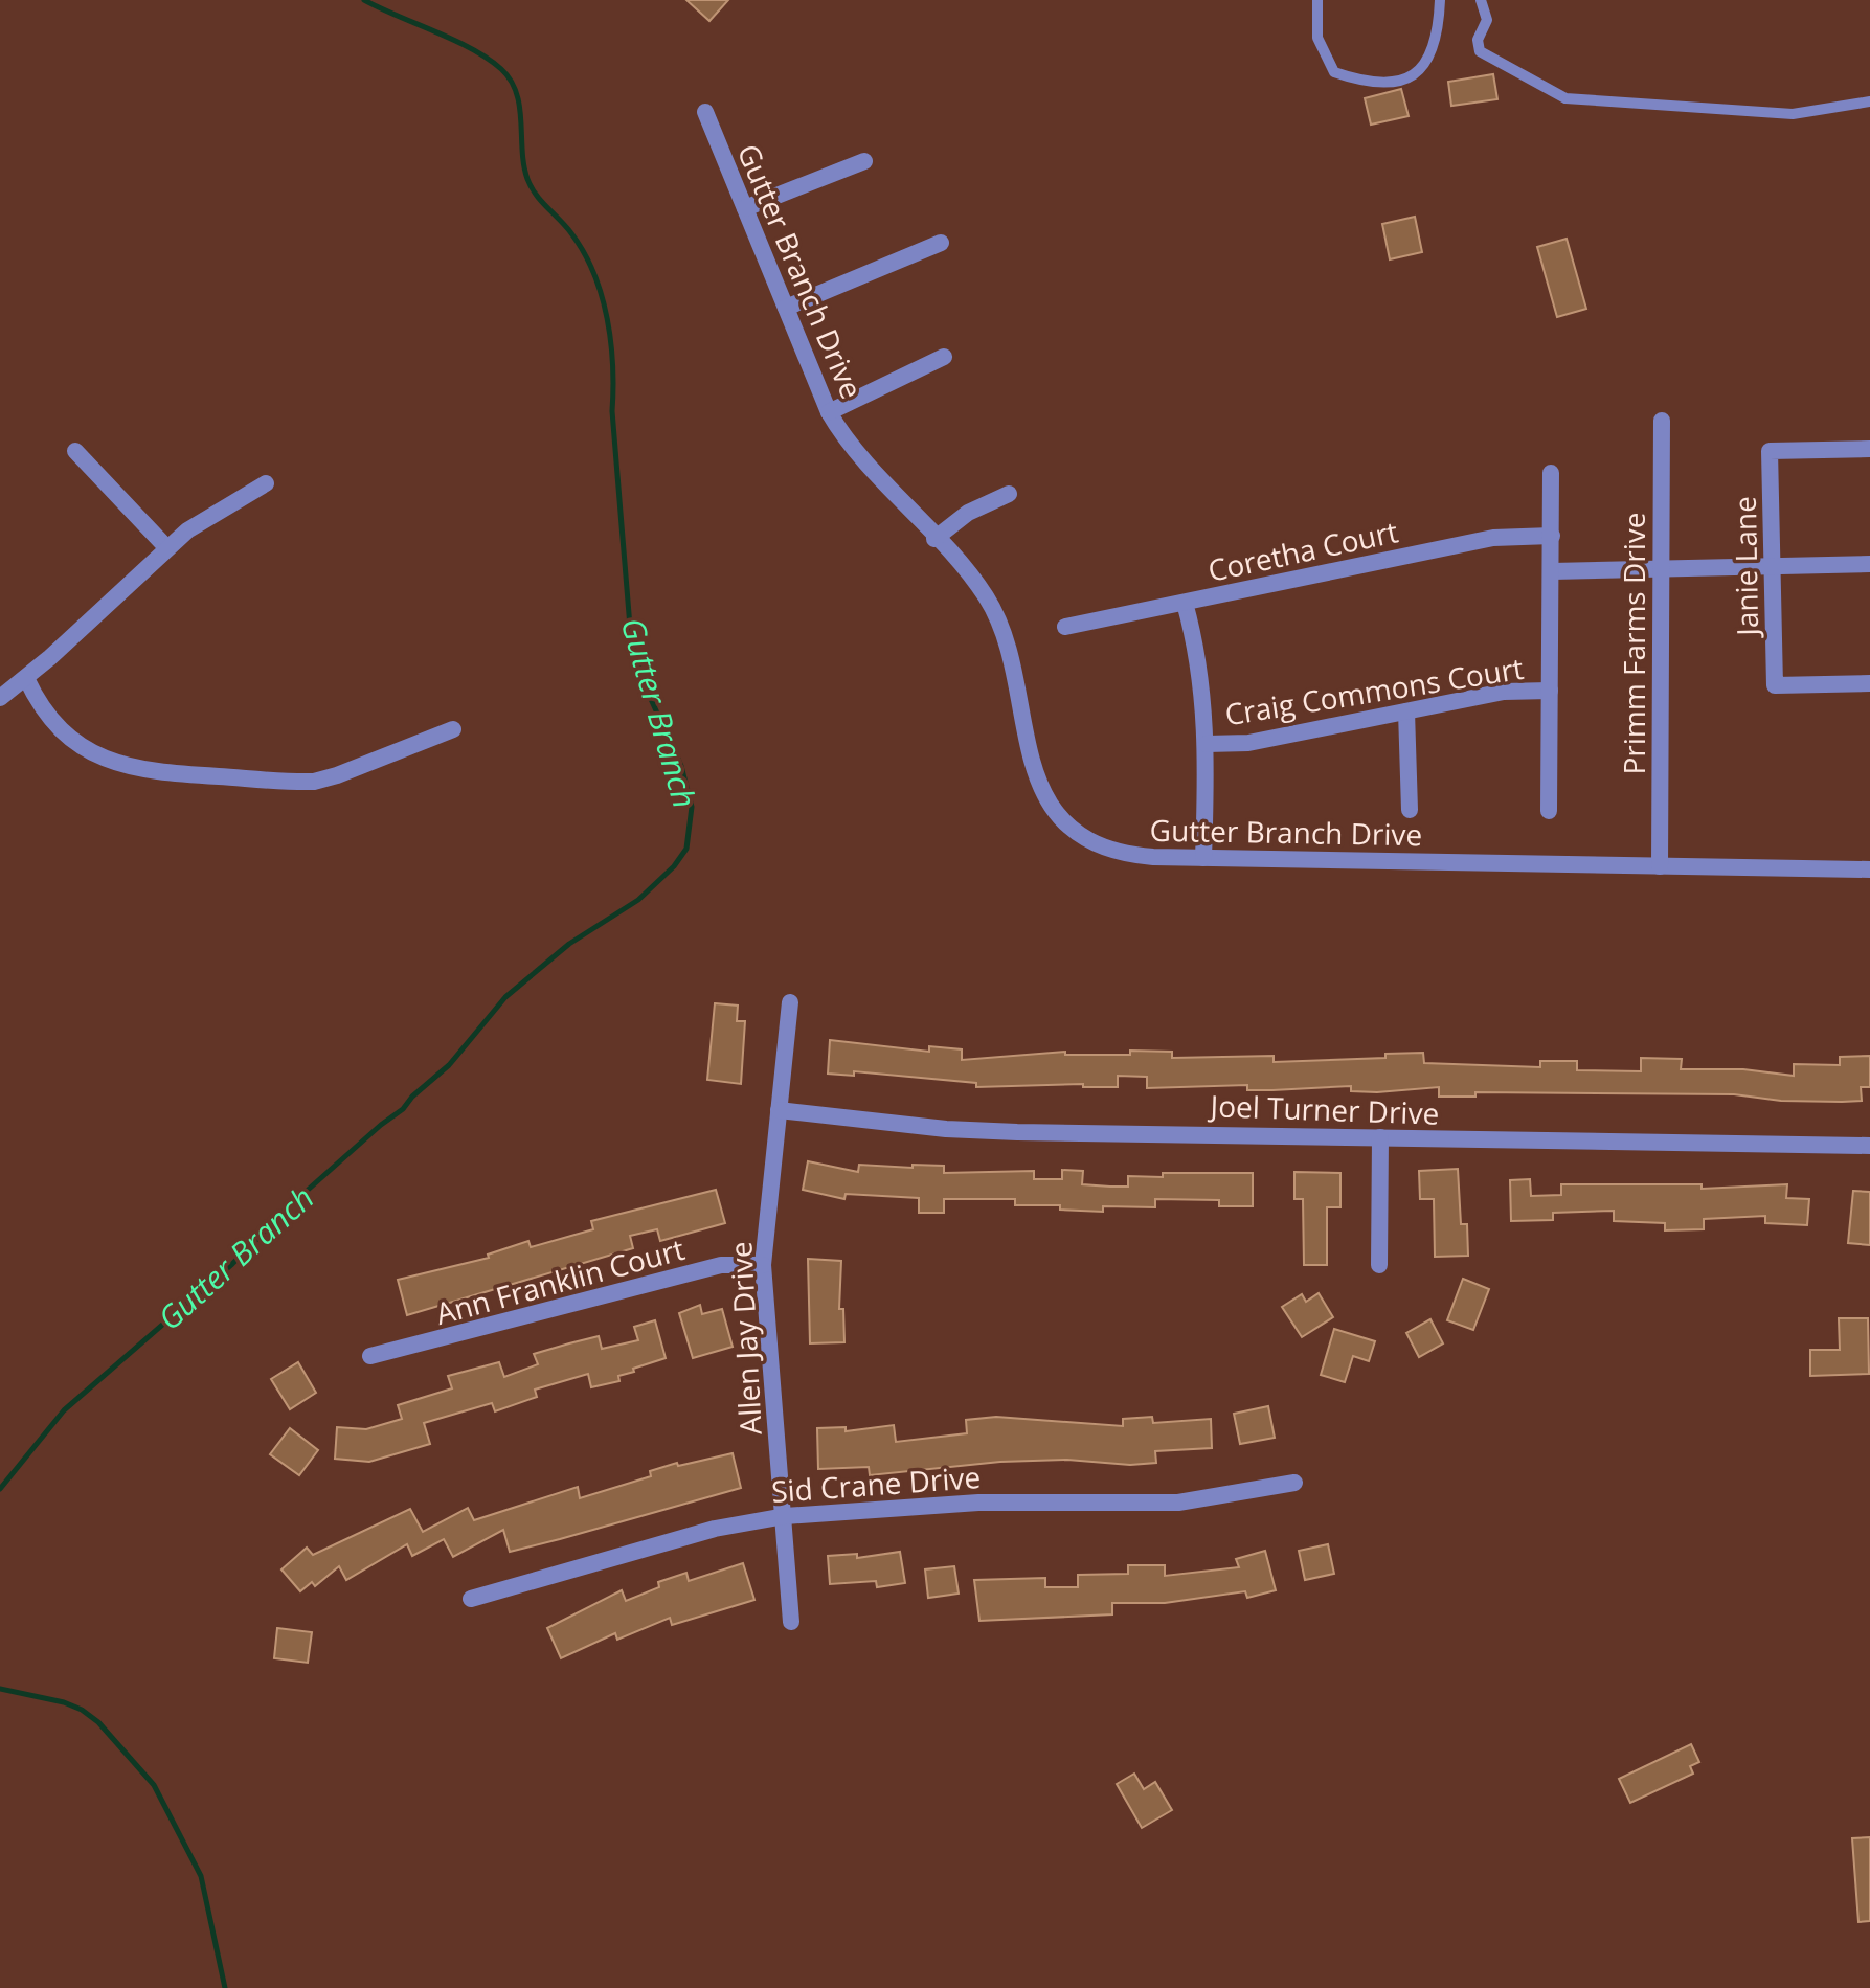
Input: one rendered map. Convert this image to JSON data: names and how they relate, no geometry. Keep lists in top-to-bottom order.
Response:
{
  "streets": {
    "street": [
      "Gutter Branch Drive",
      "Coretha Court",
      "Janie Lane",
      "Primm Farms Drive",
      "Craig Commons Court",
      "Joel Turner Drive",
      "Ann Franklin Court",
      "Allen Jay Drive",
      "Sid Crane Drive"
    ]
  },
  "crossings": [
    ["Gutter Branch Drive", "Primm Farms Drive"],
    ["Joel Turner Drive", "Allen Jay Drive"],
    ["Ann Franklin Court", "Allen Jay Drive"],
    ["Allen Jay Drive", "Sid Crane Drive"]
  ],
  "water": ["Gutter Branch"]
}
